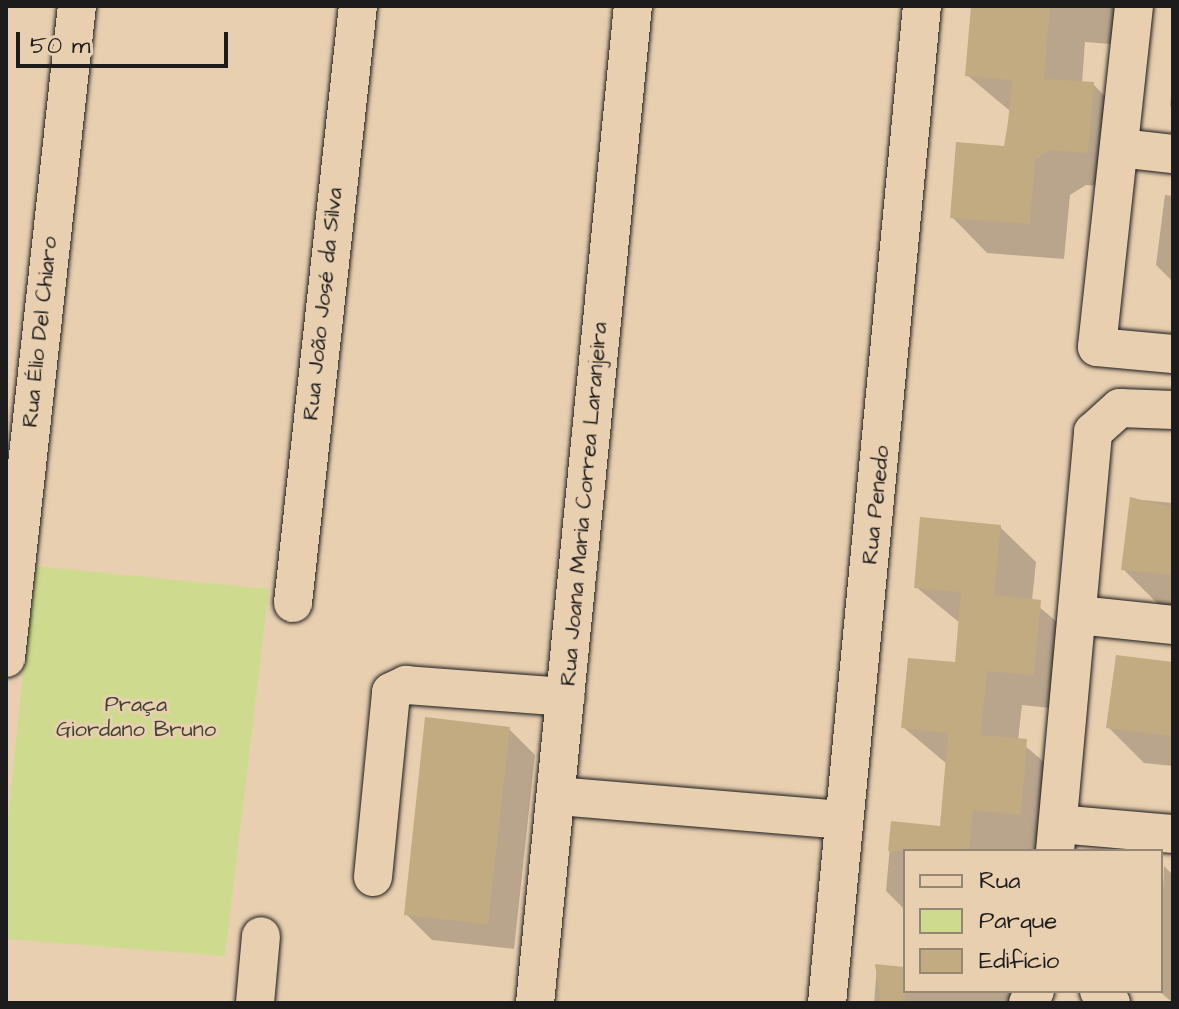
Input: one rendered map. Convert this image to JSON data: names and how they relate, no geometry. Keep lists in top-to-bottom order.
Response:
{
  "streets": {
    "street": [
      "Rua João José da Silva",
      "Rua Élio Del Chiaro",
      "Rua Joana Maria Correa Laranjeira",
      "Rua Penedo"
    ]
  },
  "parks": ["Praça Giordano Bruno"],
  "legend": ["Rua", "Parque", "Edifício"],
  "scale_bar": "50 m"
}
